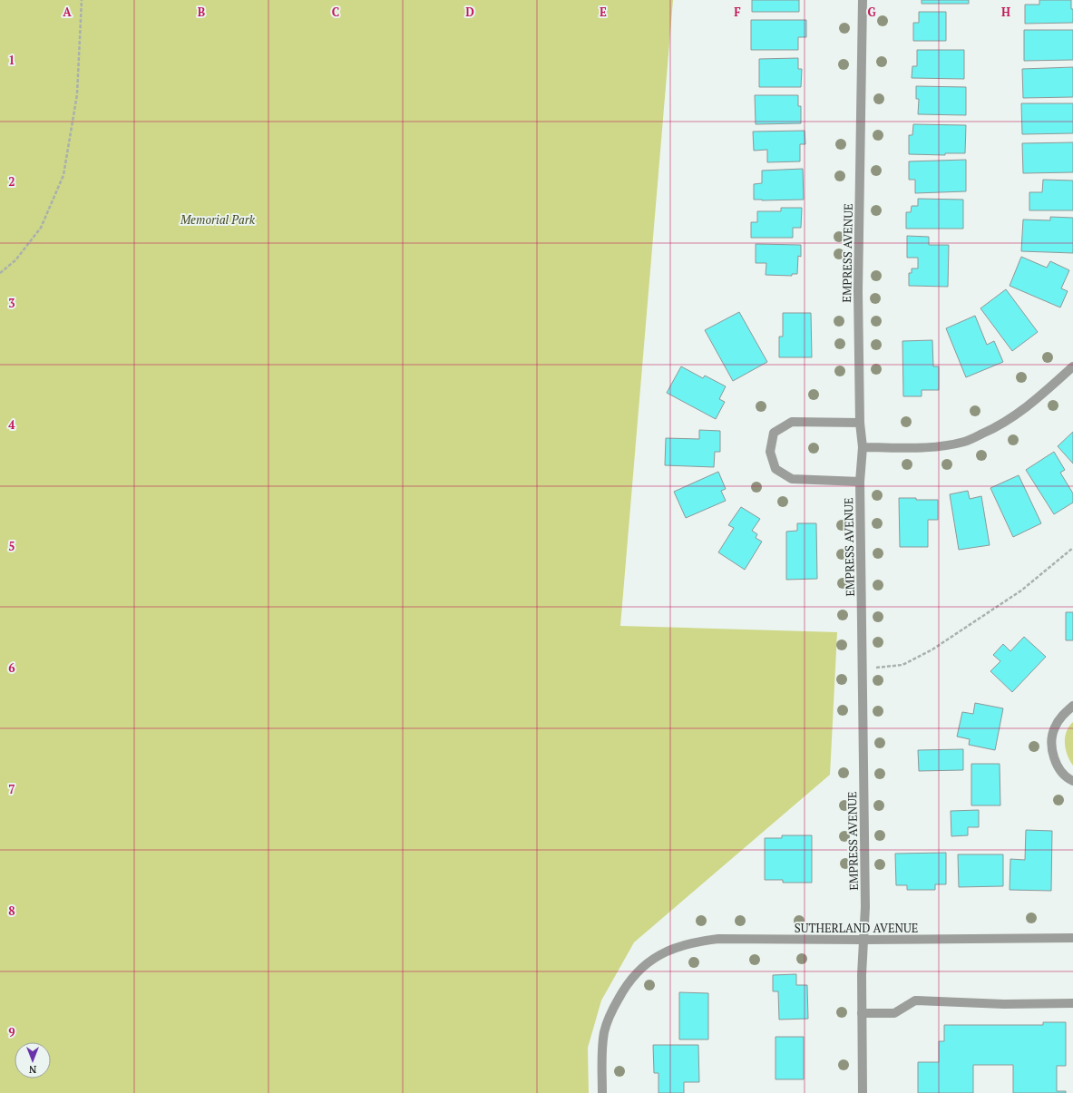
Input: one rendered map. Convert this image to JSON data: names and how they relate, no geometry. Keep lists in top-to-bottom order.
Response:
{
  "streets": {
    "street": ["EMPRESS AVENUE", "SUTHERLAND AVENUE"]
  },
  "crossings": [
    ["EMPRESS AVENUE", "SUTHERLAND AVENUE"]
  ],
  "parks": ["Memorial Park"],
  "north": "bottom",
  "grid": {
    "columns": [
      "A",
      "B",
      "C",
      "D",
      "E",
      "F",
      "G",
      "H"
    ],
    "rows": [
      "1",
      "2",
      "3",
      "4",
      "5",
      "6",
      "7",
      "8",
      "9"
    ]
  }
}
